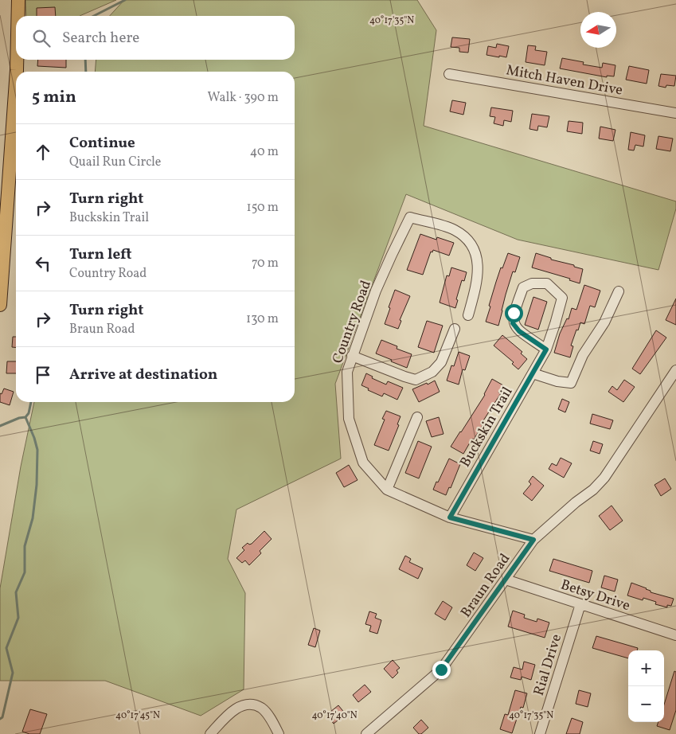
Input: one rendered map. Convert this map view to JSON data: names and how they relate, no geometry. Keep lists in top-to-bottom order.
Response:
{
  "streets": {
    "street": [
      "Mitch Haven Drive",
      "Country Road",
      "Buckskin Trail",
      "Braun Road",
      "Betsy Drive",
      "Rial Drive"
    ]
  },
  "crossings": [
    ["Country Road", "Buckskin Trail"],
    ["Country Road", "Braun Road"],
    ["Braun Road", "Betsy Drive"],
    ["Betsy Drive", "Rial Drive"]
  ],
  "north": "left",
  "page": {
    "search": "Search here",
    "heading": ["5 min", "Walk · 390 m"],
    "list": [
      ["Continue", "Quail Run Circle", "40 m"],
      ["Turn right", "Buckskin Trail", "150 m"],
      ["Turn left", "Country Road", "70 m"],
      ["Turn right", "Braun Road", "130 m"],
      "Arrive at destination"
    ],
    "map_buttons": ["+", "−"]
  },
  "coordinates": ["40°17'35\"N", "40°17'45\"N", "40°17'40\"N"]
}
